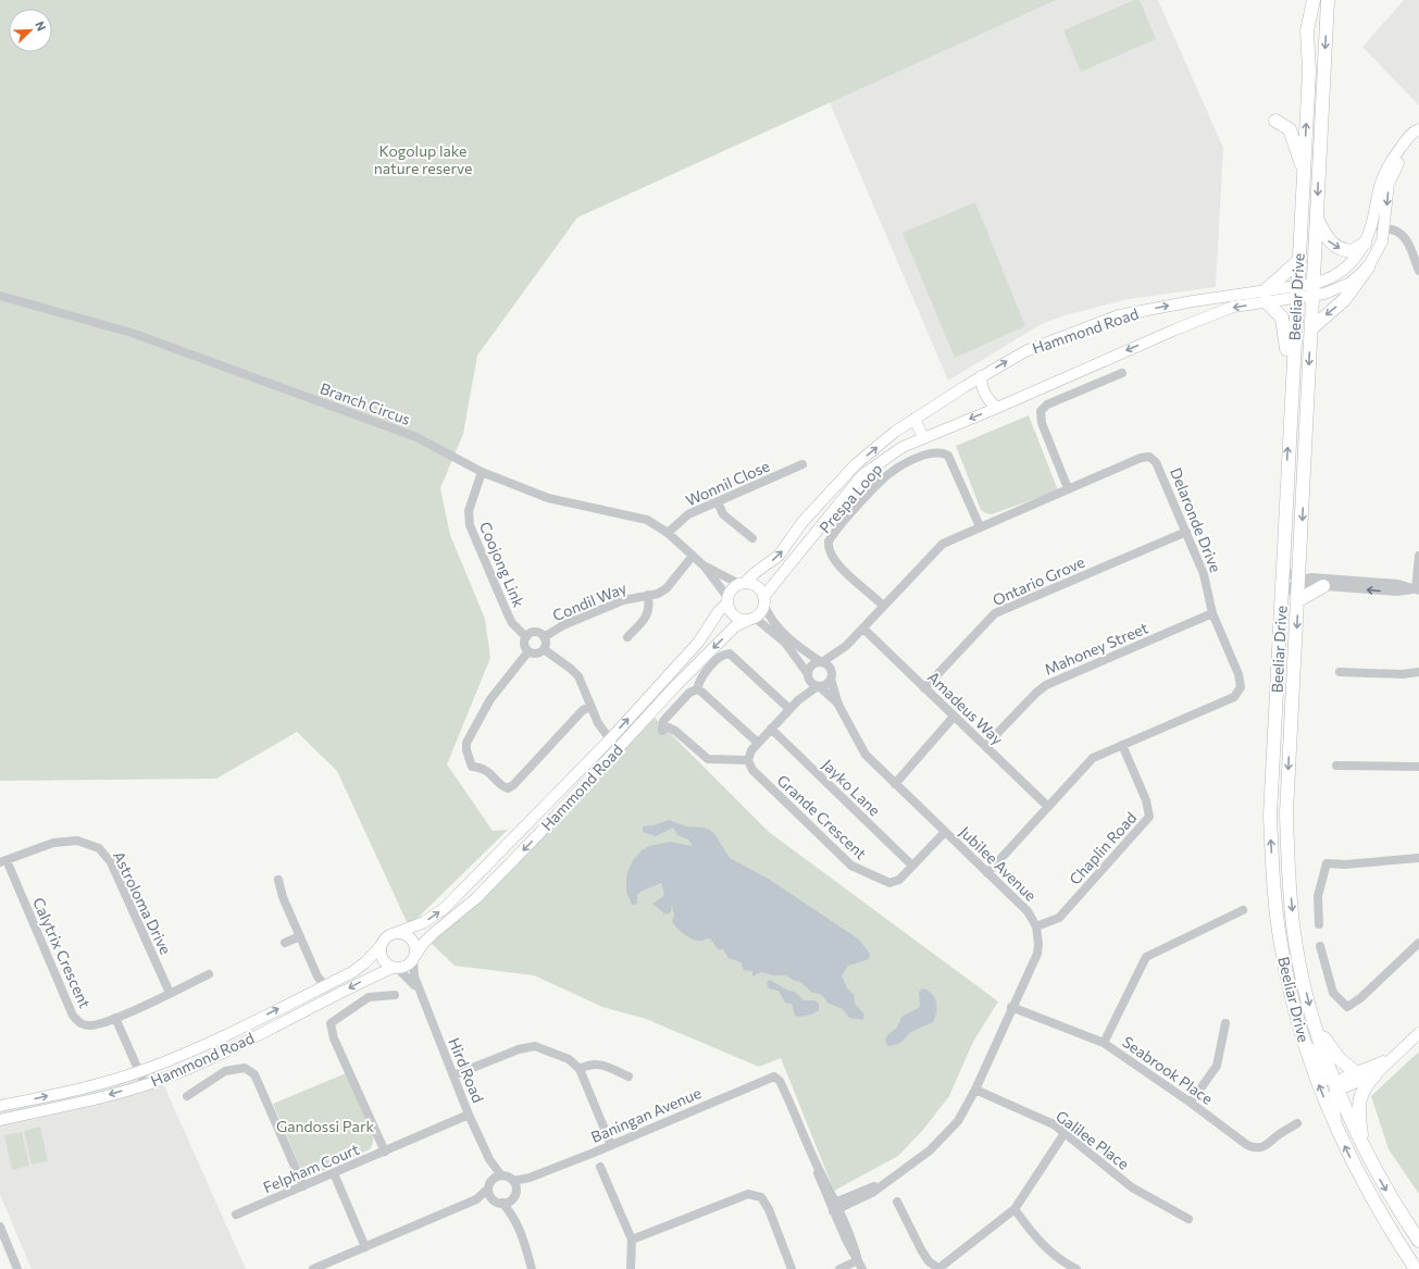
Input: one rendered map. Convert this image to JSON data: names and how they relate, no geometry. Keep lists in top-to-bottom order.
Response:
{
  "streets": {
    "highway": ["Beeliar Drive"],
    "main road": ["Hammond Road"],
    "street": [
      "Branch Circus",
      "Wonnil Close",
      "Prespa Loop",
      "Delaronde Drive",
      "Coojong Link",
      "Ontario Grove",
      "Condil Way",
      "Mahoney Street",
      "Amadeus Way",
      "Jayko Lane",
      "Grande Crescent",
      "Chaplin Road",
      "Jubilee Avenue",
      "Astroloma Drive",
      "Calytrix Crescent",
      "Hird Road",
      "Seabrook Place",
      "Baningan Avenue",
      "Galilee Place",
      "Felpham Court"
    ]
  },
  "crossings": [
    ["Beeliar Drive", "Hammond Road"],
    ["Hammond Road", "Branch Circus"],
    ["Hammond Road", "Hird Road"],
    ["Branch Circus", "Wonnil Close"],
    ["Branch Circus", "Coojong Link"],
    ["Branch Circus", "Condil Way"],
    ["Prespa Loop", "Delaronde Drive"],
    ["Delaronde Drive", "Ontario Grove"],
    ["Delaronde Drive", "Mahoney Street"],
    ["Delaronde Drive", "Amadeus Way"],
    ["Delaronde Drive", "Chaplin Road"],
    ["Delaronde Drive", "Jubilee Avenue"],
    ["Coojong Link", "Condil Way"],
    ["Ontario Grove", "Amadeus Way"],
    ["Mahoney Street", "Amadeus Way"],
    ["Jayko Lane", "Grande Crescent"],
    ["Grande Crescent", "Jubilee Avenue"],
    ["Chaplin Road", "Jubilee Avenue"],
    ["Jubilee Avenue", "Seabrook Place"],
    ["Jubilee Avenue", "Baningan Avenue"],
    ["Jubilee Avenue", "Galilee Place"],
    ["Astroloma Drive", "Calytrix Crescent"],
    ["Hird Road", "Baningan Avenue"],
    ["Hird Road", "Felpham Court"]
  ],
  "parks": ["Kogolup lake nature reserve", "Gandossi Park"],
  "north": "top right"
}
